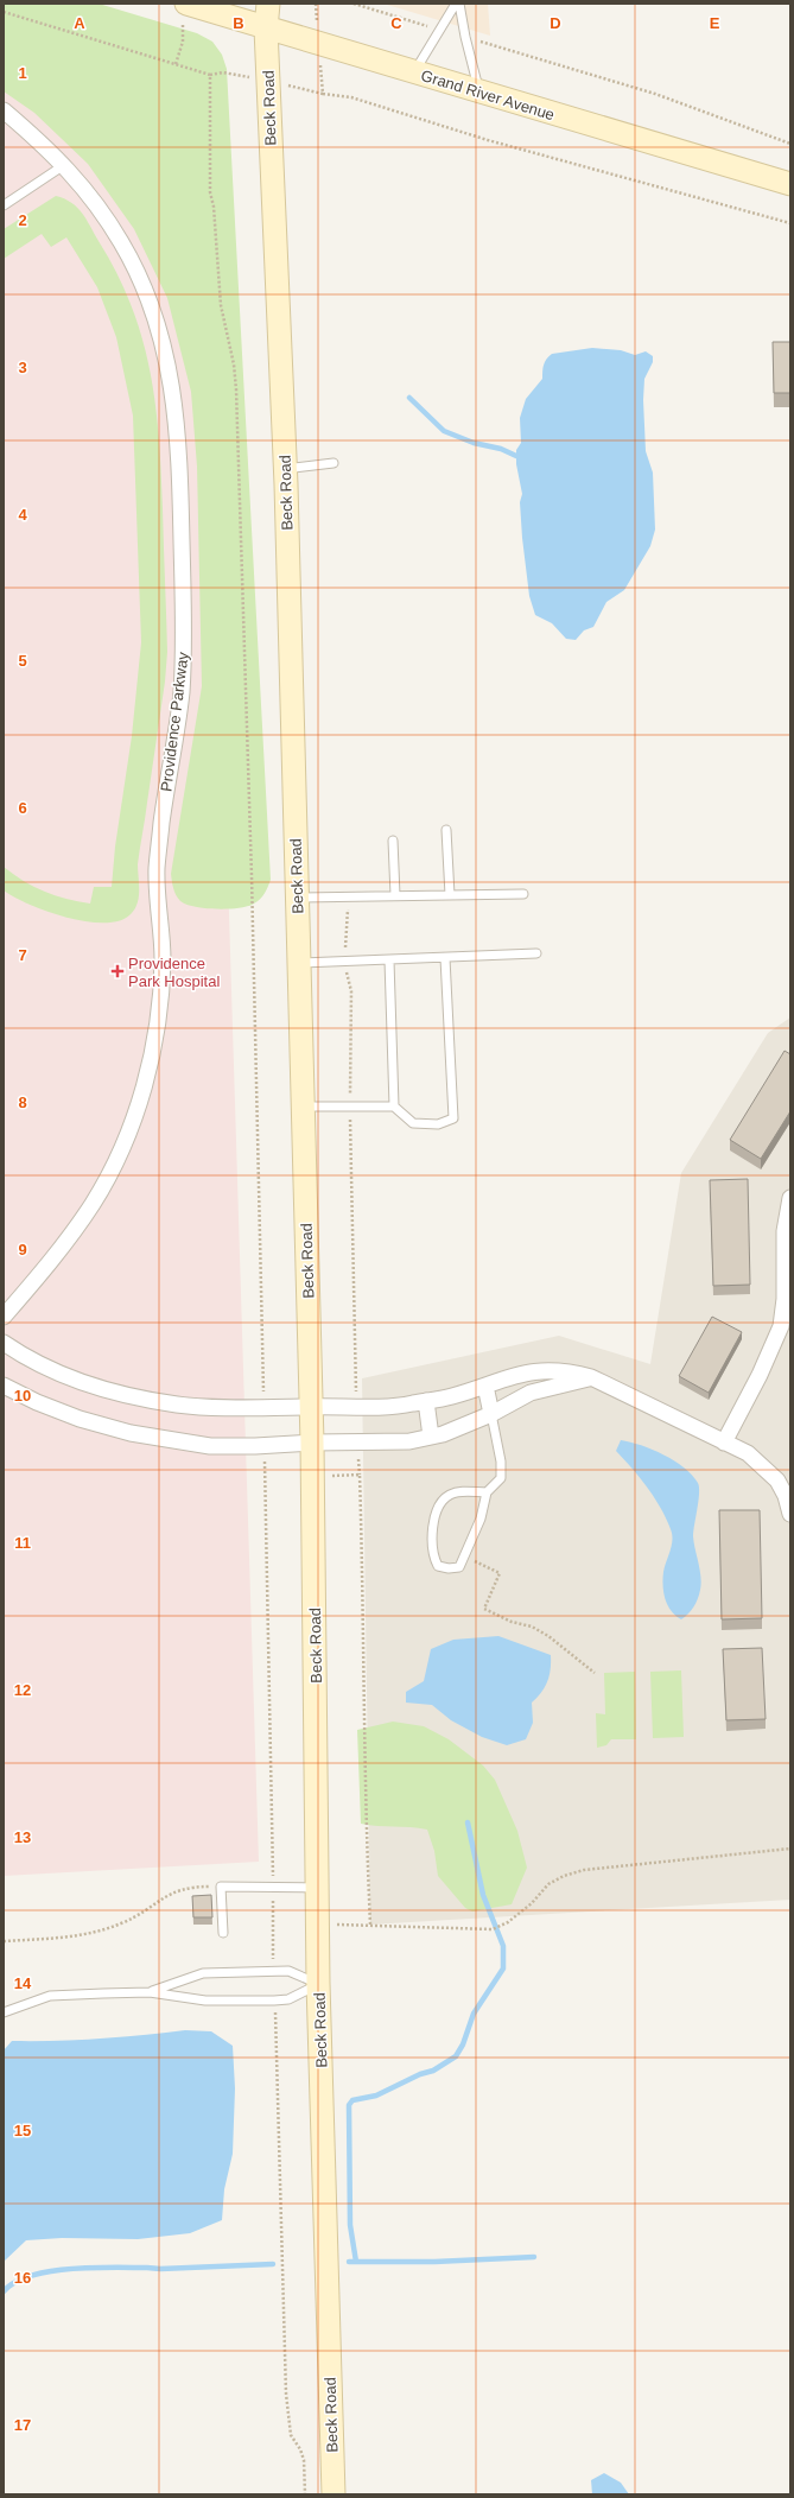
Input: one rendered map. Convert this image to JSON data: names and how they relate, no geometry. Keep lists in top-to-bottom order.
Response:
{
  "streets": {
    "main road": ["Grand River Avenue", "Beck Road"],
    "street": ["Providence Parkway"]
  },
  "crossings": [
    ["Grand River Avenue", "Beck Road"]
  ],
  "places": {
    "health": ["Providence Park Hospital"]
  },
  "grid": {
    "columns": [
      "A",
      "B",
      "C",
      "D",
      "E"
    ],
    "rows": [
      "1",
      "2",
      "3",
      "4",
      "5",
      "6",
      "7",
      "8",
      "9",
      "10",
      "11",
      "12",
      "13",
      "14",
      "15",
      "16",
      "17"
    ]
  }
}
